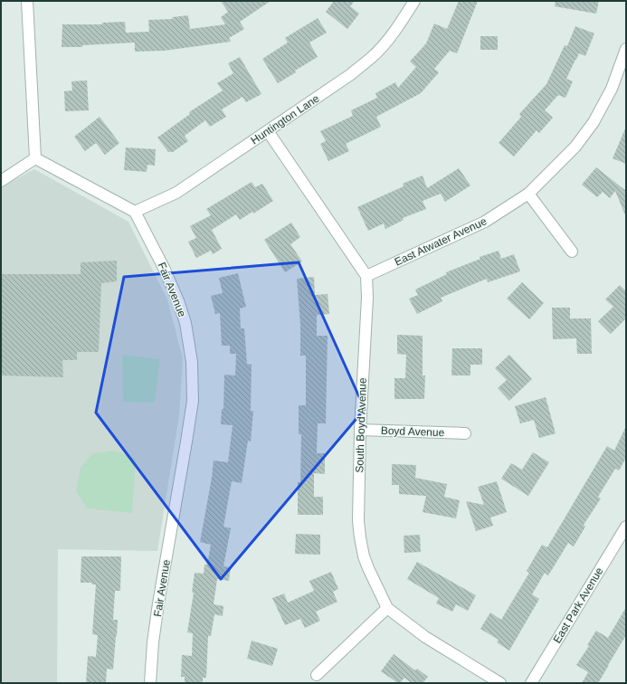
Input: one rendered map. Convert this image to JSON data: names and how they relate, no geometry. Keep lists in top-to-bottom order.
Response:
{
  "streets": {
    "street": [
      "Huntington Lane",
      "East Atwater Avenue",
      "Fair Avenue",
      "South Boyd Avenue",
      "Boyd Avenue",
      "East Park Avenue"
    ]
  },
  "crossings": [
    ["Huntington Lane", "Fair Avenue"],
    ["East Atwater Avenue", "South Boyd Avenue"],
    ["South Boyd Avenue", "Boyd Avenue"]
  ]
}
